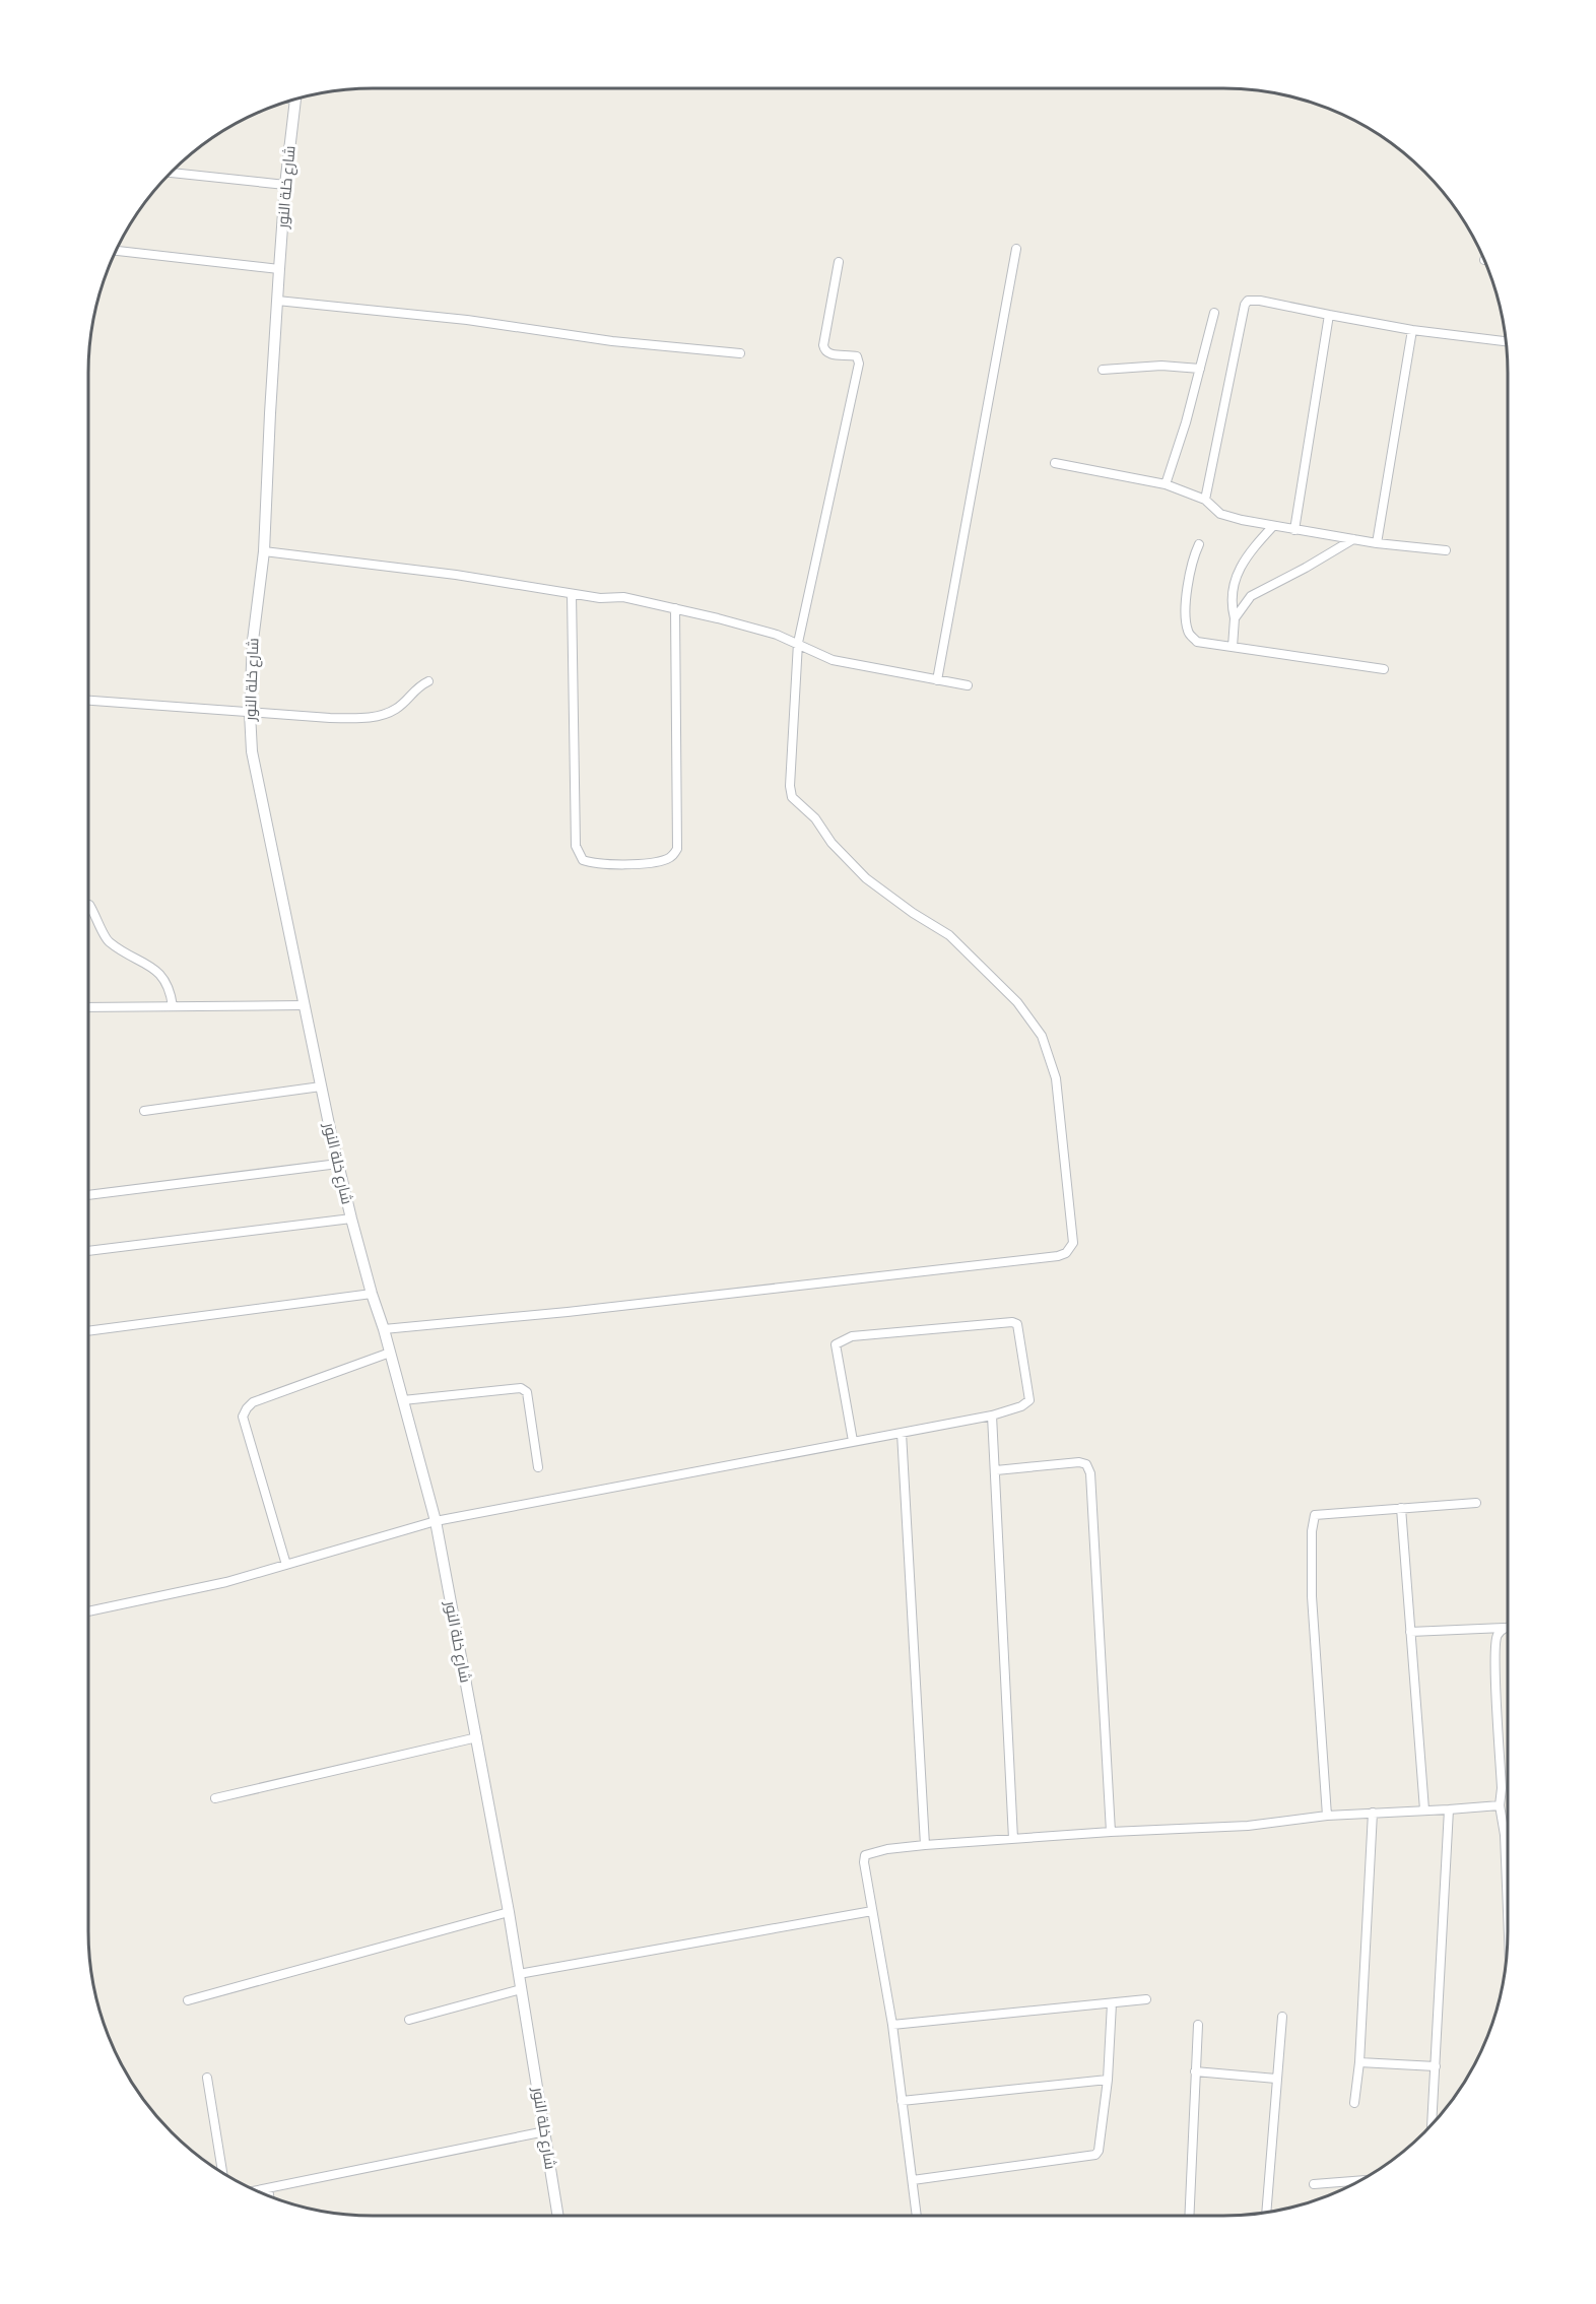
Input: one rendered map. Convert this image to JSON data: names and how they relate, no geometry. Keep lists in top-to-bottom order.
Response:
{
  "streets": {
    "street": ["شارع خلة النور"]
  }
}
